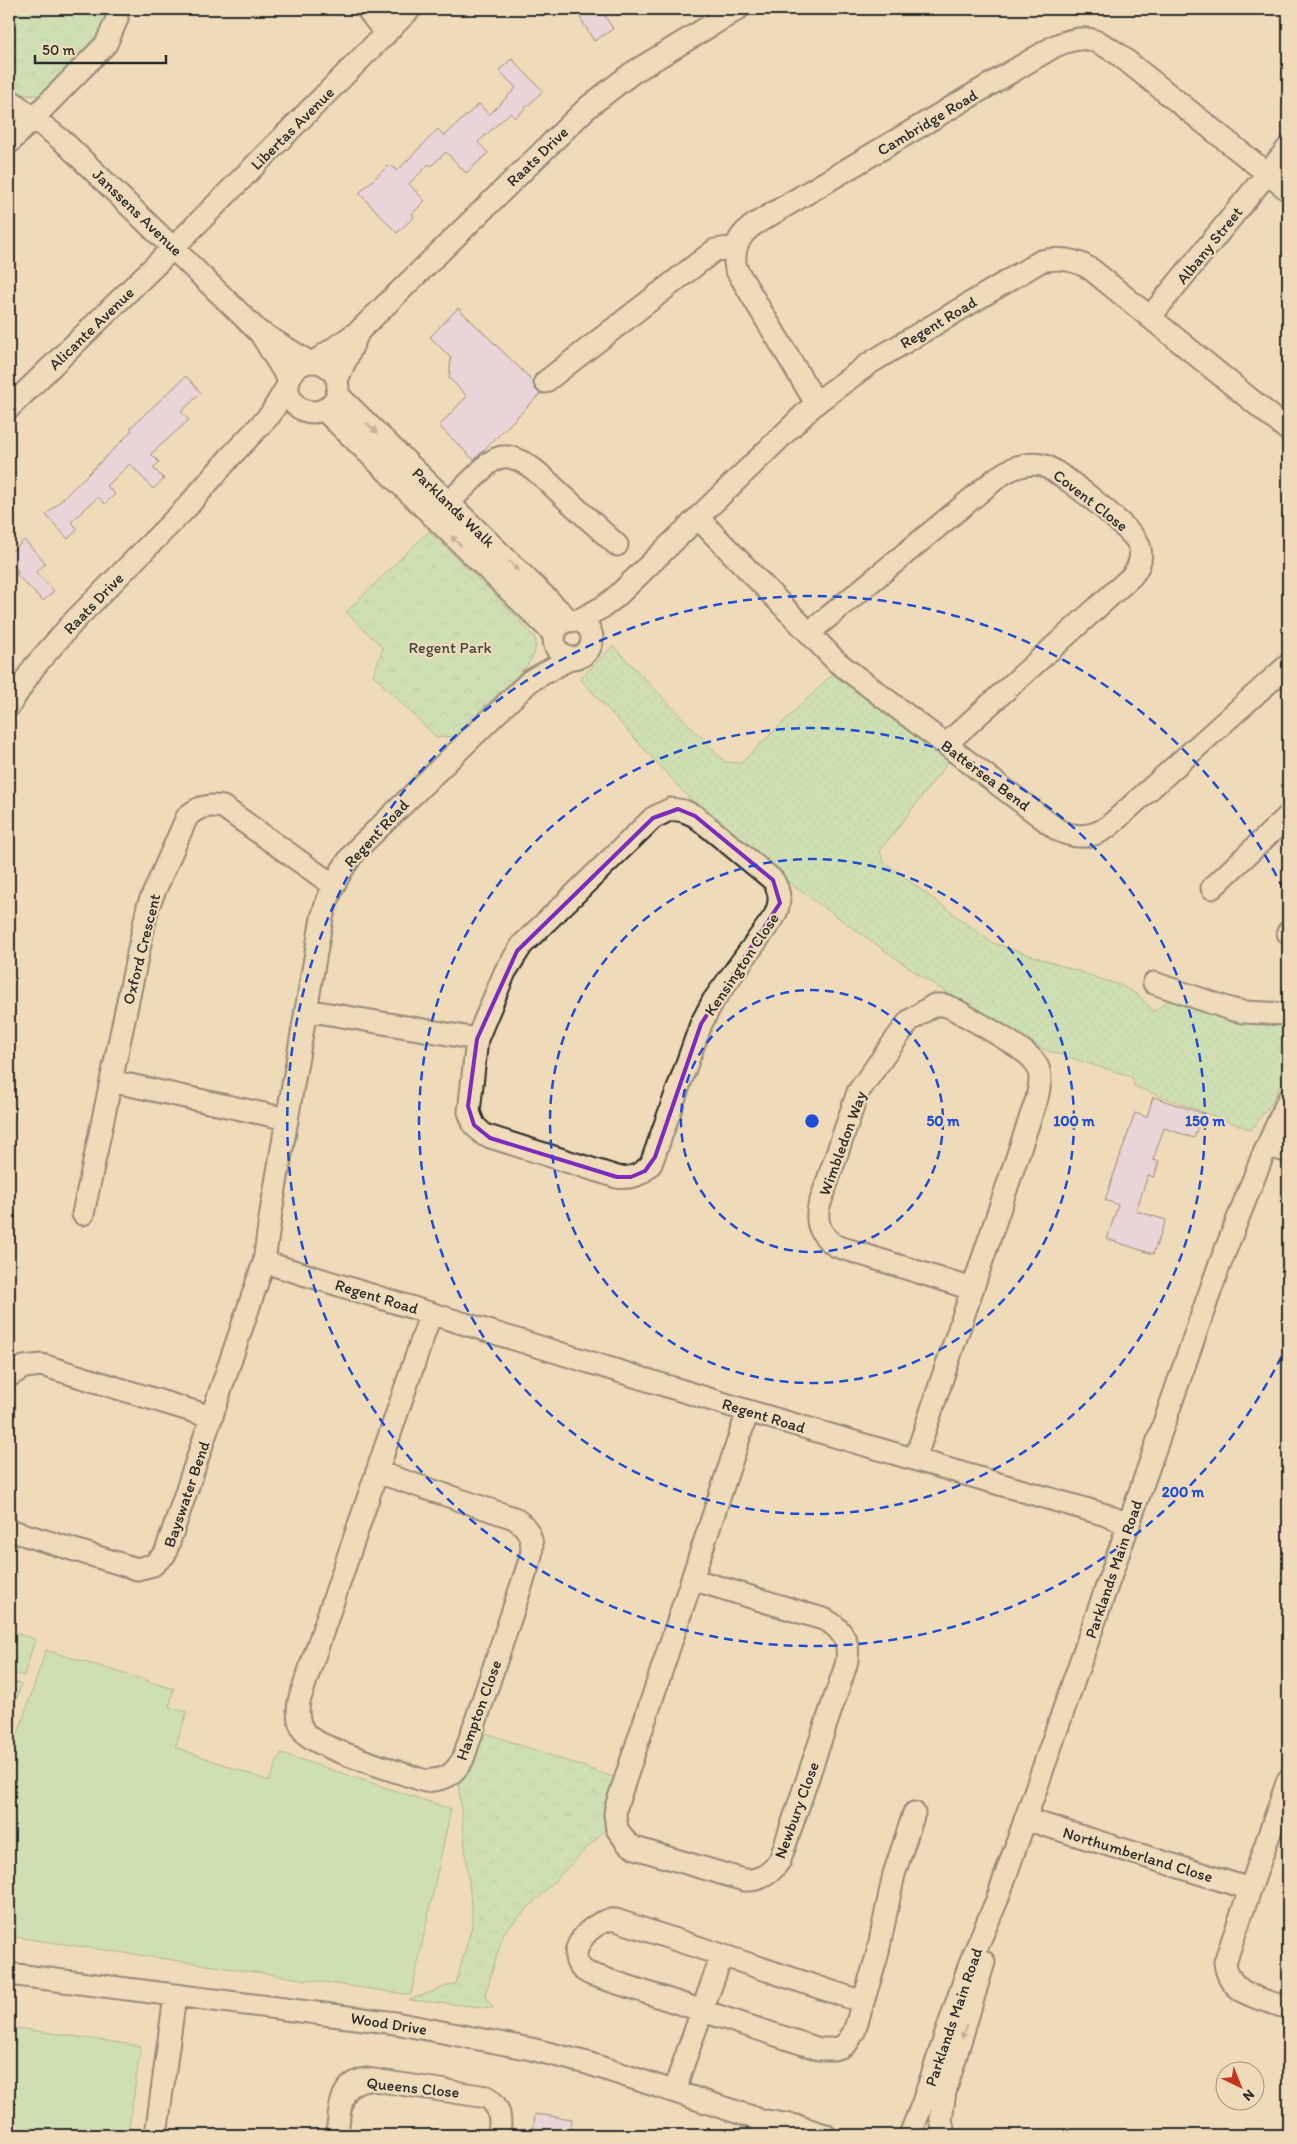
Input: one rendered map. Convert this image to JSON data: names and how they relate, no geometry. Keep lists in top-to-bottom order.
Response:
{
  "streets": {
    "street": [
      "Cambridge Road",
      "Libertas Avenue",
      "Raats Drive",
      "Janssens Avenue",
      "Albany Street",
      "Regent Road",
      "Alicante Avenue",
      "Covent Close",
      "Parklands Walk",
      "Battersea Bend",
      "Oxford Crescent",
      "Kensington Close",
      "Wimbledon Way",
      "Bayswater Bend",
      "Parklands Main Road",
      "Hampton Close",
      "Newbury Close",
      "Northumberland Close",
      "Wood Drive",
      "Queens Close"
    ]
  },
  "crossings": [
    ["Cambridge Road", "Albany Street"],
    ["Libertas Avenue", "Janssens Avenue"],
    ["Libertas Avenue", "Alicante Avenue"],
    ["Raats Drive", "Janssens Avenue"],
    ["Raats Drive", "Parklands Walk"],
    ["Janssens Avenue", "Alicante Avenue"],
    ["Janssens Avenue", "Parklands Walk"],
    ["Albany Street", "Regent Road"],
    ["Regent Road", "Parklands Walk"],
    ["Regent Road", "Battersea Bend"],
    ["Regent Road", "Oxford Crescent"],
    ["Regent Road", "Wimbledon Way"],
    ["Regent Road", "Bayswater Bend"],
    ["Regent Road", "Parklands Main Road"],
    ["Regent Road", "Hampton Close"],
    ["Regent Road", "Newbury Close"],
    ["Covent Close", "Battersea Bend"],
    ["Parklands Main Road", "Northumberland Close"]
  ],
  "parks": ["Regent Park"],
  "scale_bar": "50 m",
  "north": "bottom right",
  "rings": [
    "50 m",
    "100 m",
    "150 m",
    "200 m"
  ]
}
